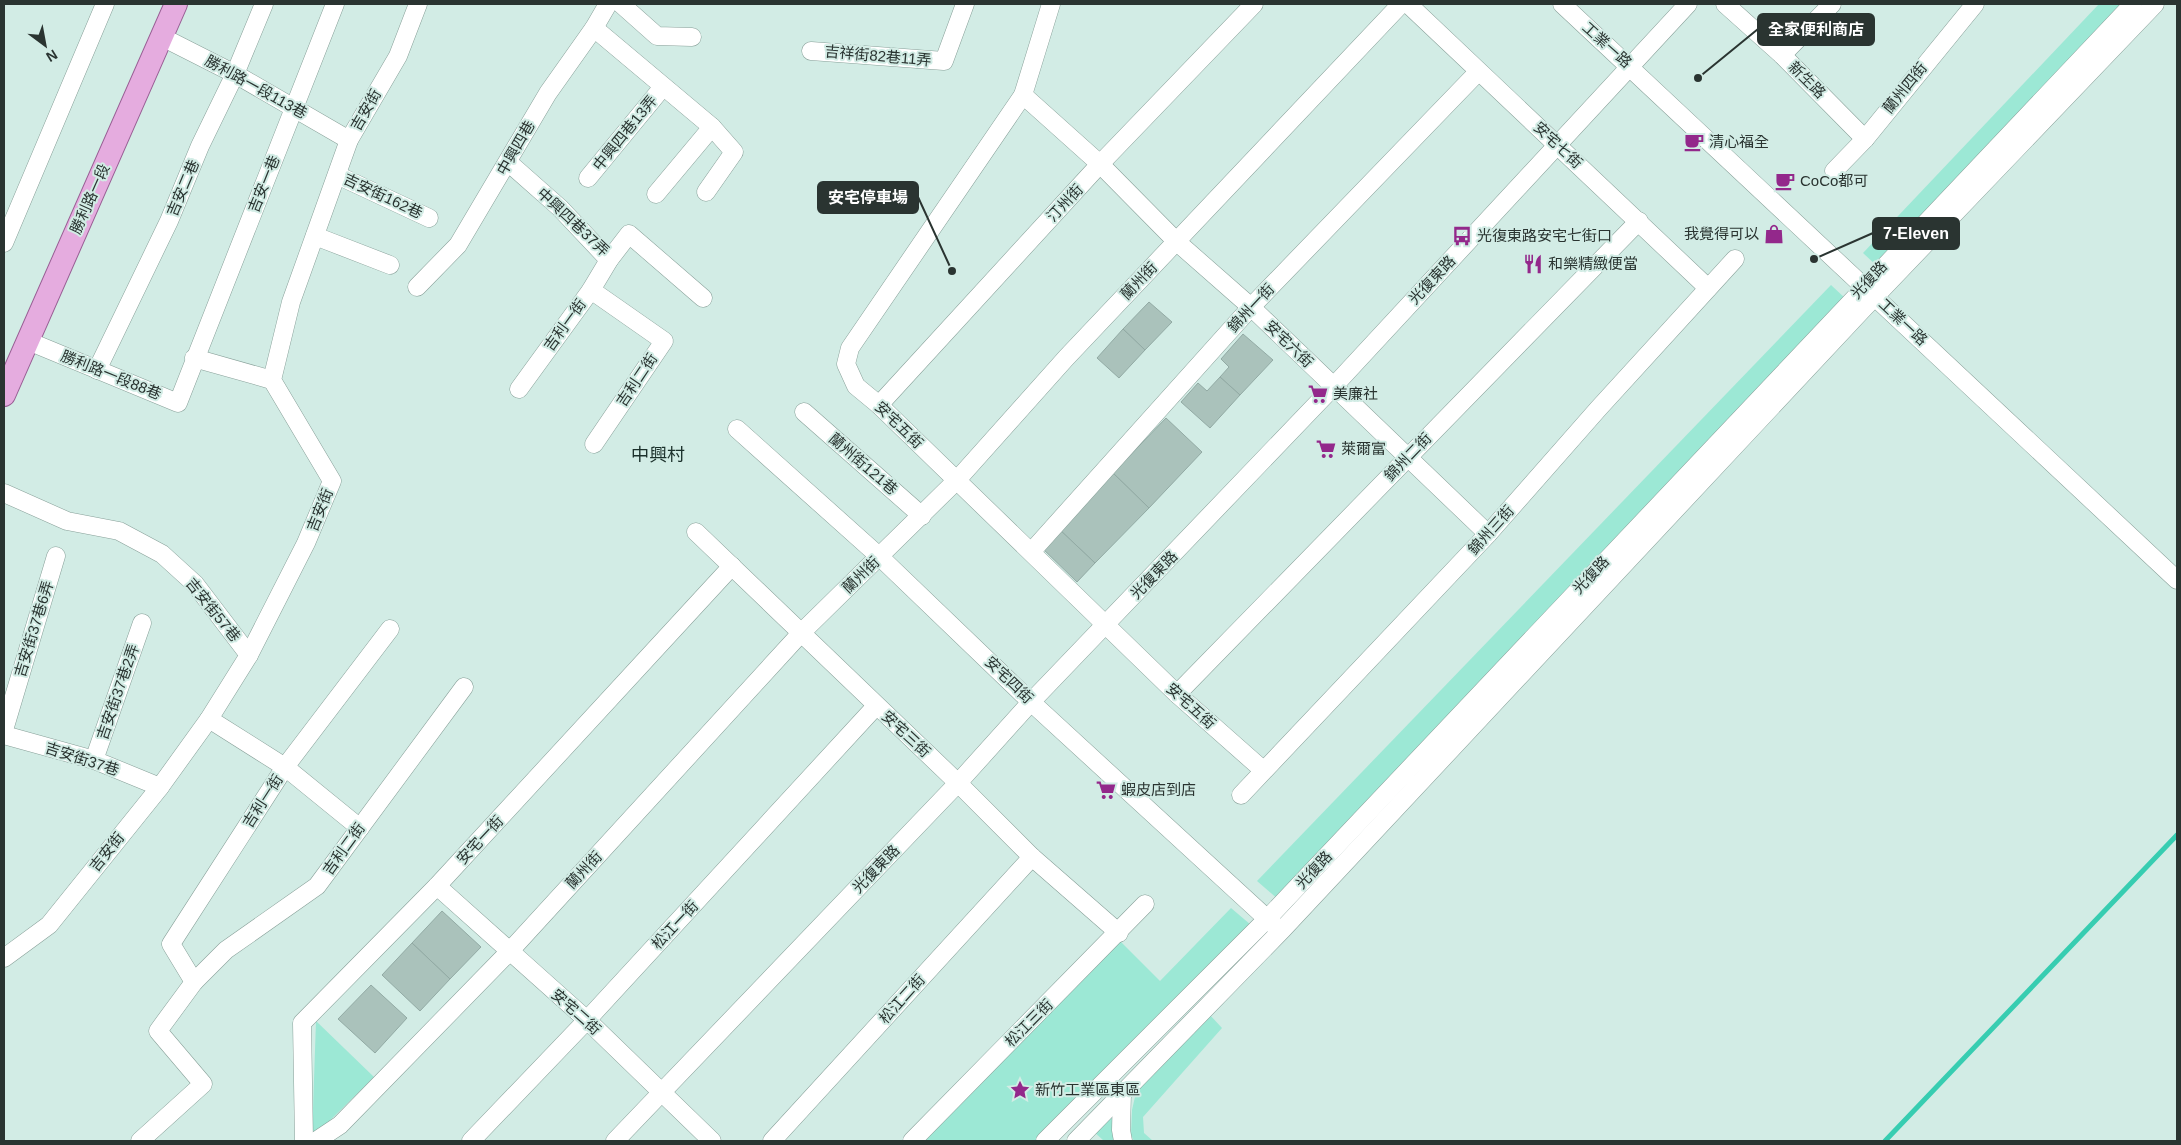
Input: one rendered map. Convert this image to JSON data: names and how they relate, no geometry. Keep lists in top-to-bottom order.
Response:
{
  "streets": {
    "main road": ["勝利路一段"],
    "street": [
      "工業一路",
      "吉祥街82巷11弄",
      "新生路",
      "勝利路一段113巷",
      "蘭州四街",
      "吉安街",
      "中興四巷13弄",
      "安宅七街",
      "中興四巷",
      "吉安一巷",
      "吉安二巷",
      "吉安街162巷",
      "汀州街",
      "中興四巷37弄",
      "光復東路",
      "光復路",
      "蘭州街",
      "錦州一街",
      "吉利一街",
      "安宅六街",
      "勝利路一段88巷",
      "吉利二街",
      "安宅五街",
      "錦州二街",
      "蘭州街121巷",
      "錦州三街",
      "吉安街57巷",
      "吉安街37巷6弄",
      "安宅四街",
      "吉安街37巷2弄",
      "安宅三街",
      "吉安街37巷",
      "安宅一街",
      "松江一街",
      "松江二街",
      "安宅二街",
      "松江三街"
    ]
  },
  "crossings": [
    ["工業一路", "光復東路"],
    ["工業一路", "光復路"],
    ["新生路", "蘭州四街"],
    ["勝利路一段113巷", "吉安街"],
    ["勝利路一段113巷", "吉安一巷"],
    ["勝利路一段113巷", "吉安二巷"],
    ["勝利路一段113巷", "勝利路一段"],
    ["吉安街", "吉安街162巷"],
    ["吉安街", "吉安街57巷"],
    ["吉安街", "吉安街37巷"],
    ["中興四巷13弄", "中興四巷"],
    ["安宅七街", "光復東路"],
    ["安宅七街", "錦州一街"],
    ["安宅七街", "錦州二街"],
    ["安宅七街", "錦州三街"],
    ["中興四巷", "中興四巷37弄"],
    ["吉安一巷", "勝利路一段88巷"],
    ["吉安二巷", "勝利路一段88巷"],
    ["勝利路一段", "勝利路一段88巷"],
    ["汀州街", "安宅六街"],
    ["汀州街", "安宅五街"],
    ["中興四巷37弄", "吉利一街"],
    ["光復東路", "安宅六街"],
    ["光復東路", "安宅五街"],
    ["光復東路", "安宅四街"],
    ["光復東路", "安宅三街"],
    ["光復東路", "安宅二街"],
    ["光復路", "安宅四街"],
    ["蘭州街", "安宅六街"],
    ["蘭州街", "安宅五街"],
    ["蘭州街", "蘭州街121巷"],
    ["蘭州街", "安宅四街"],
    ["蘭州街", "安宅三街"],
    ["蘭州街", "安宅二街"],
    ["錦州一街", "安宅六街"],
    ["錦州一街", "安宅五街"],
    ["吉利一街", "吉利二街"],
    ["安宅六街", "安宅五街"],
    ["安宅六街", "錦州二街"],
    ["安宅六街", "錦州三街"],
    ["安宅五街", "錦州二街"],
    ["安宅五街", "錦州三街"],
    ["吉安街37巷2弄", "吉安街37巷"],
    ["安宅三街", "安宅一街"],
    ["安宅三街", "松江一街"],
    ["安宅三街", "松江二街"],
    ["安宅三街", "松江三街"],
    ["安宅一街", "安宅二街"],
    ["松江一街", "安宅二街"]
  ],
  "districts": ["中興村"],
  "places": {
    "other": ["全家便利商店", "7-Eleven", "安宅停車場"],
    "cafe": ["清心福全", "CoCo都可"],
    "shop": ["我覺得可以"],
    "bus stop": ["光復東路安宅七街口"],
    "restaurant": ["和樂精緻便當"],
    "supermarket": ["美廉社", "萊爾富", "蝦皮店到店"],
    "place": ["新竹工業區東區"]
  },
  "north": "bottom right"
}
